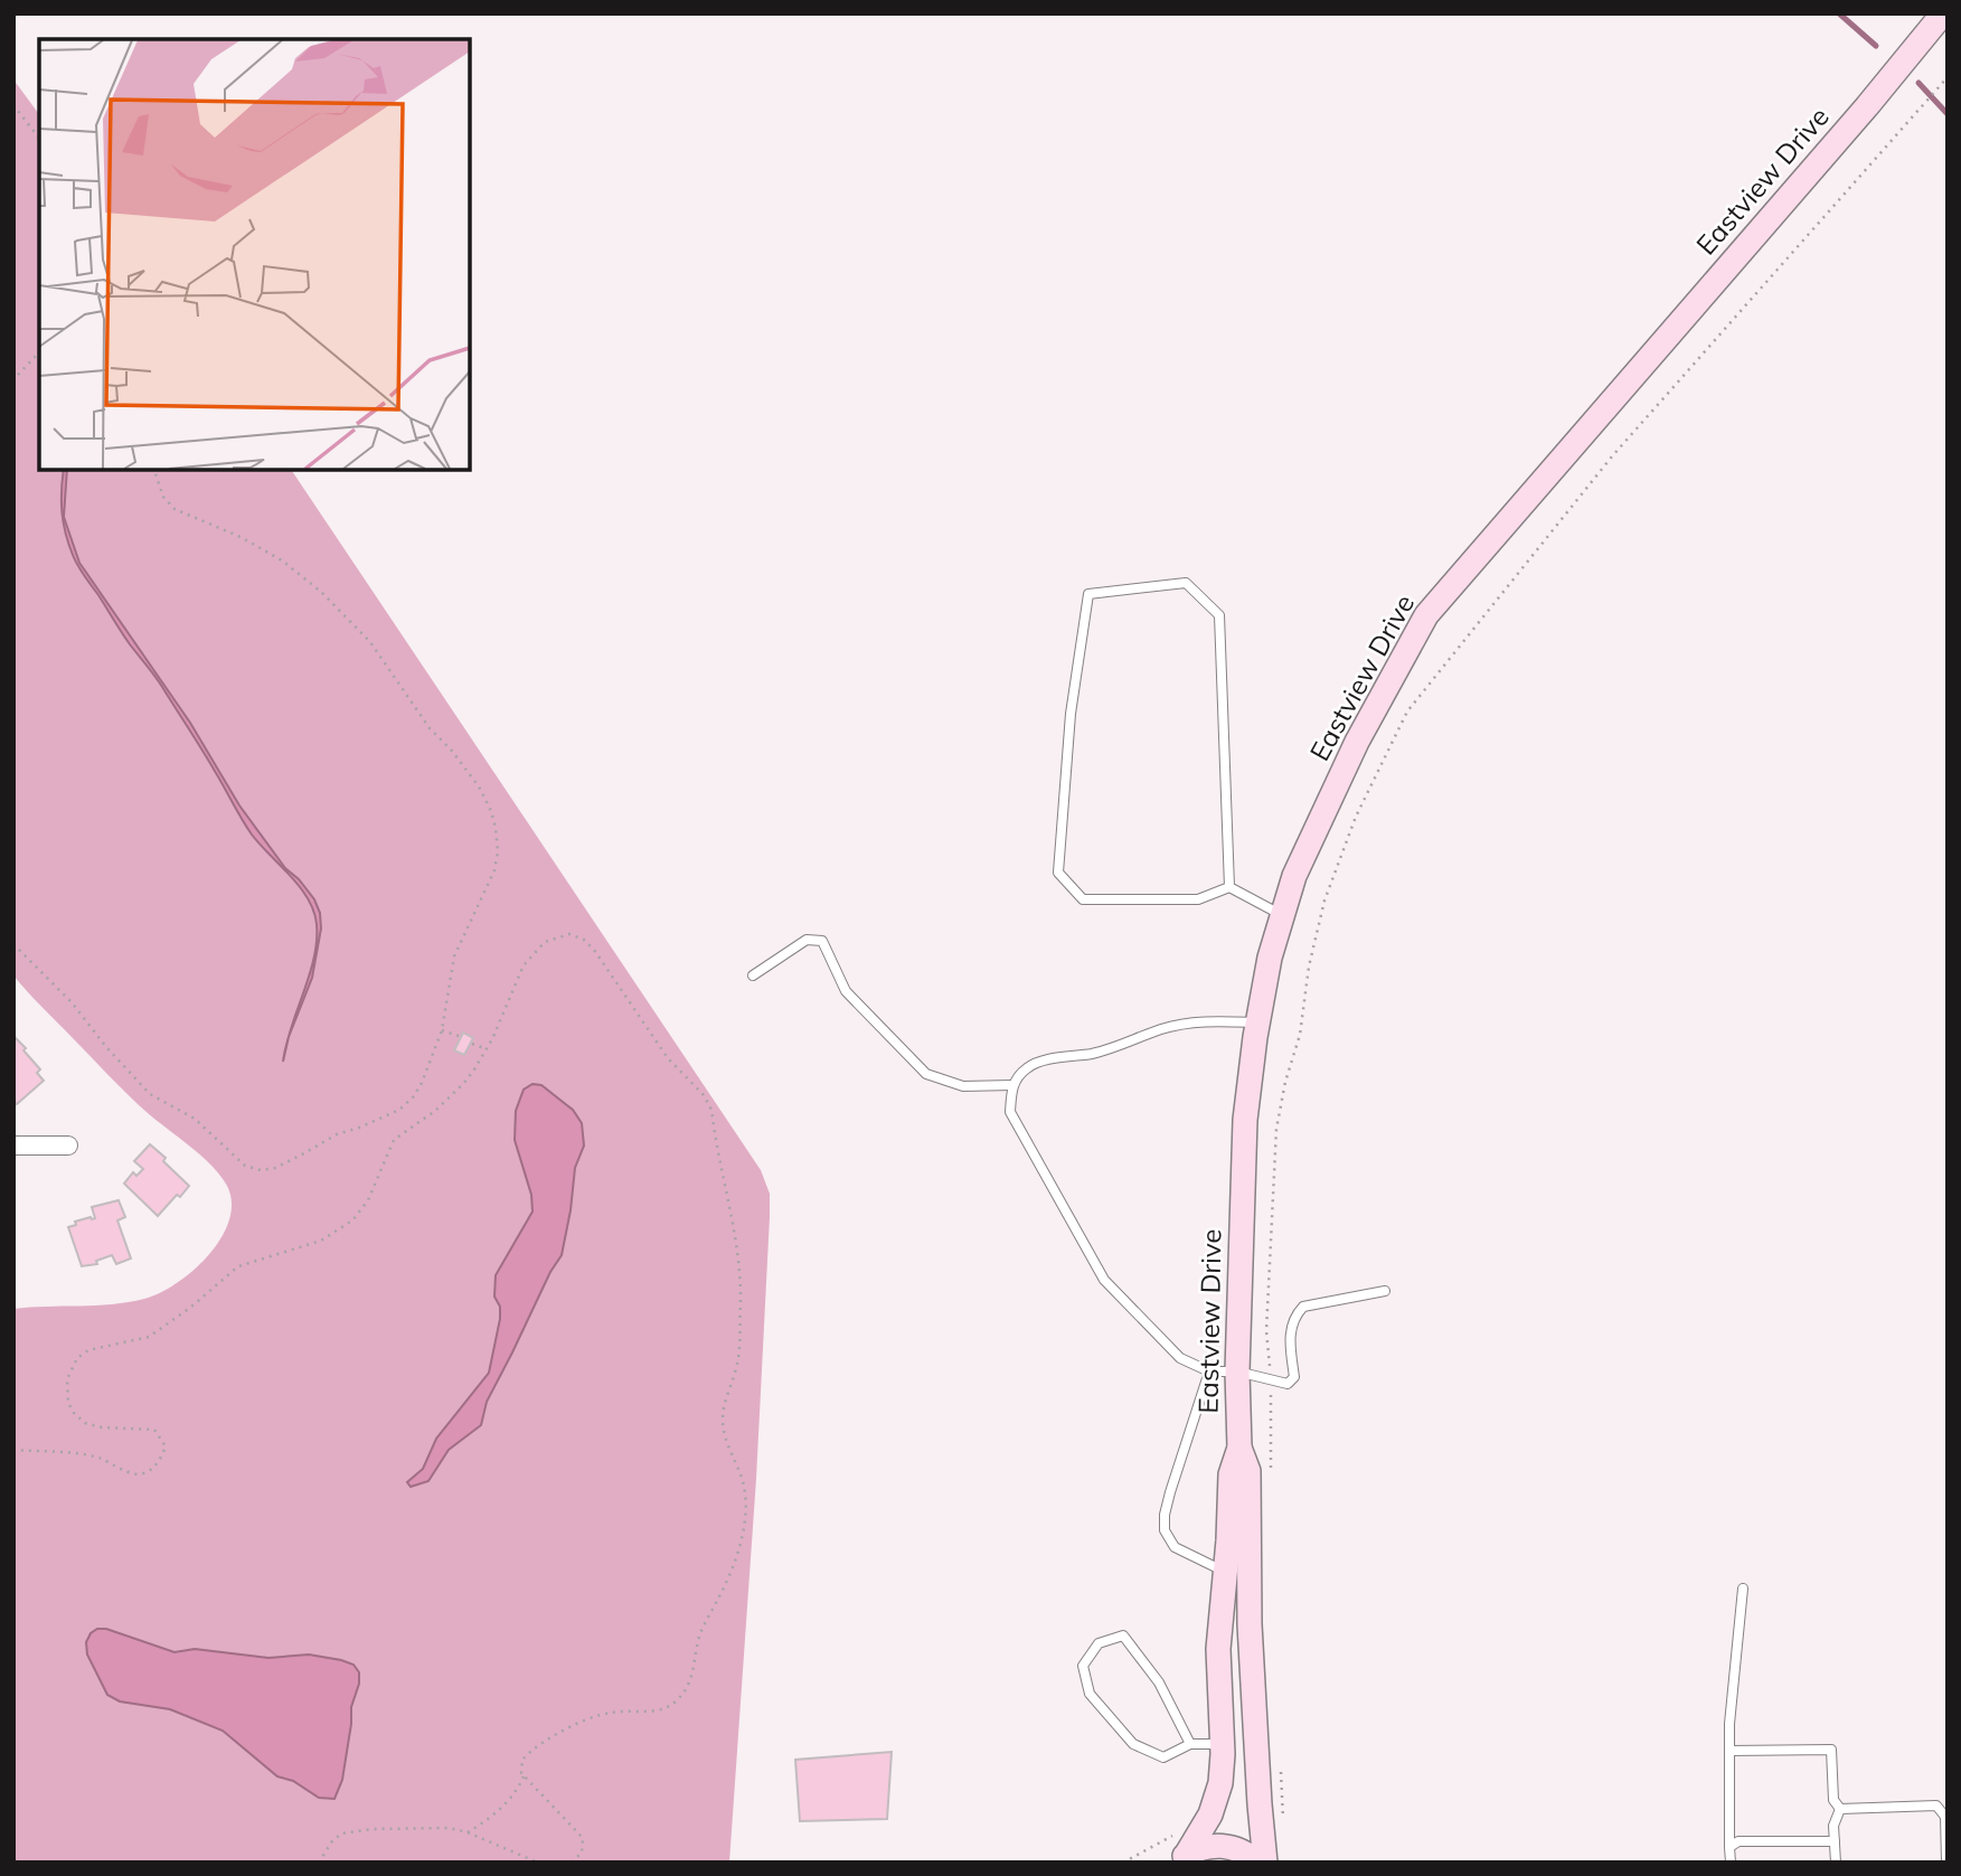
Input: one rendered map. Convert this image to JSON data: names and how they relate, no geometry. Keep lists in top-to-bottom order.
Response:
{
  "streets": {
    "street": ["Eastview Drive"]
  }
}
